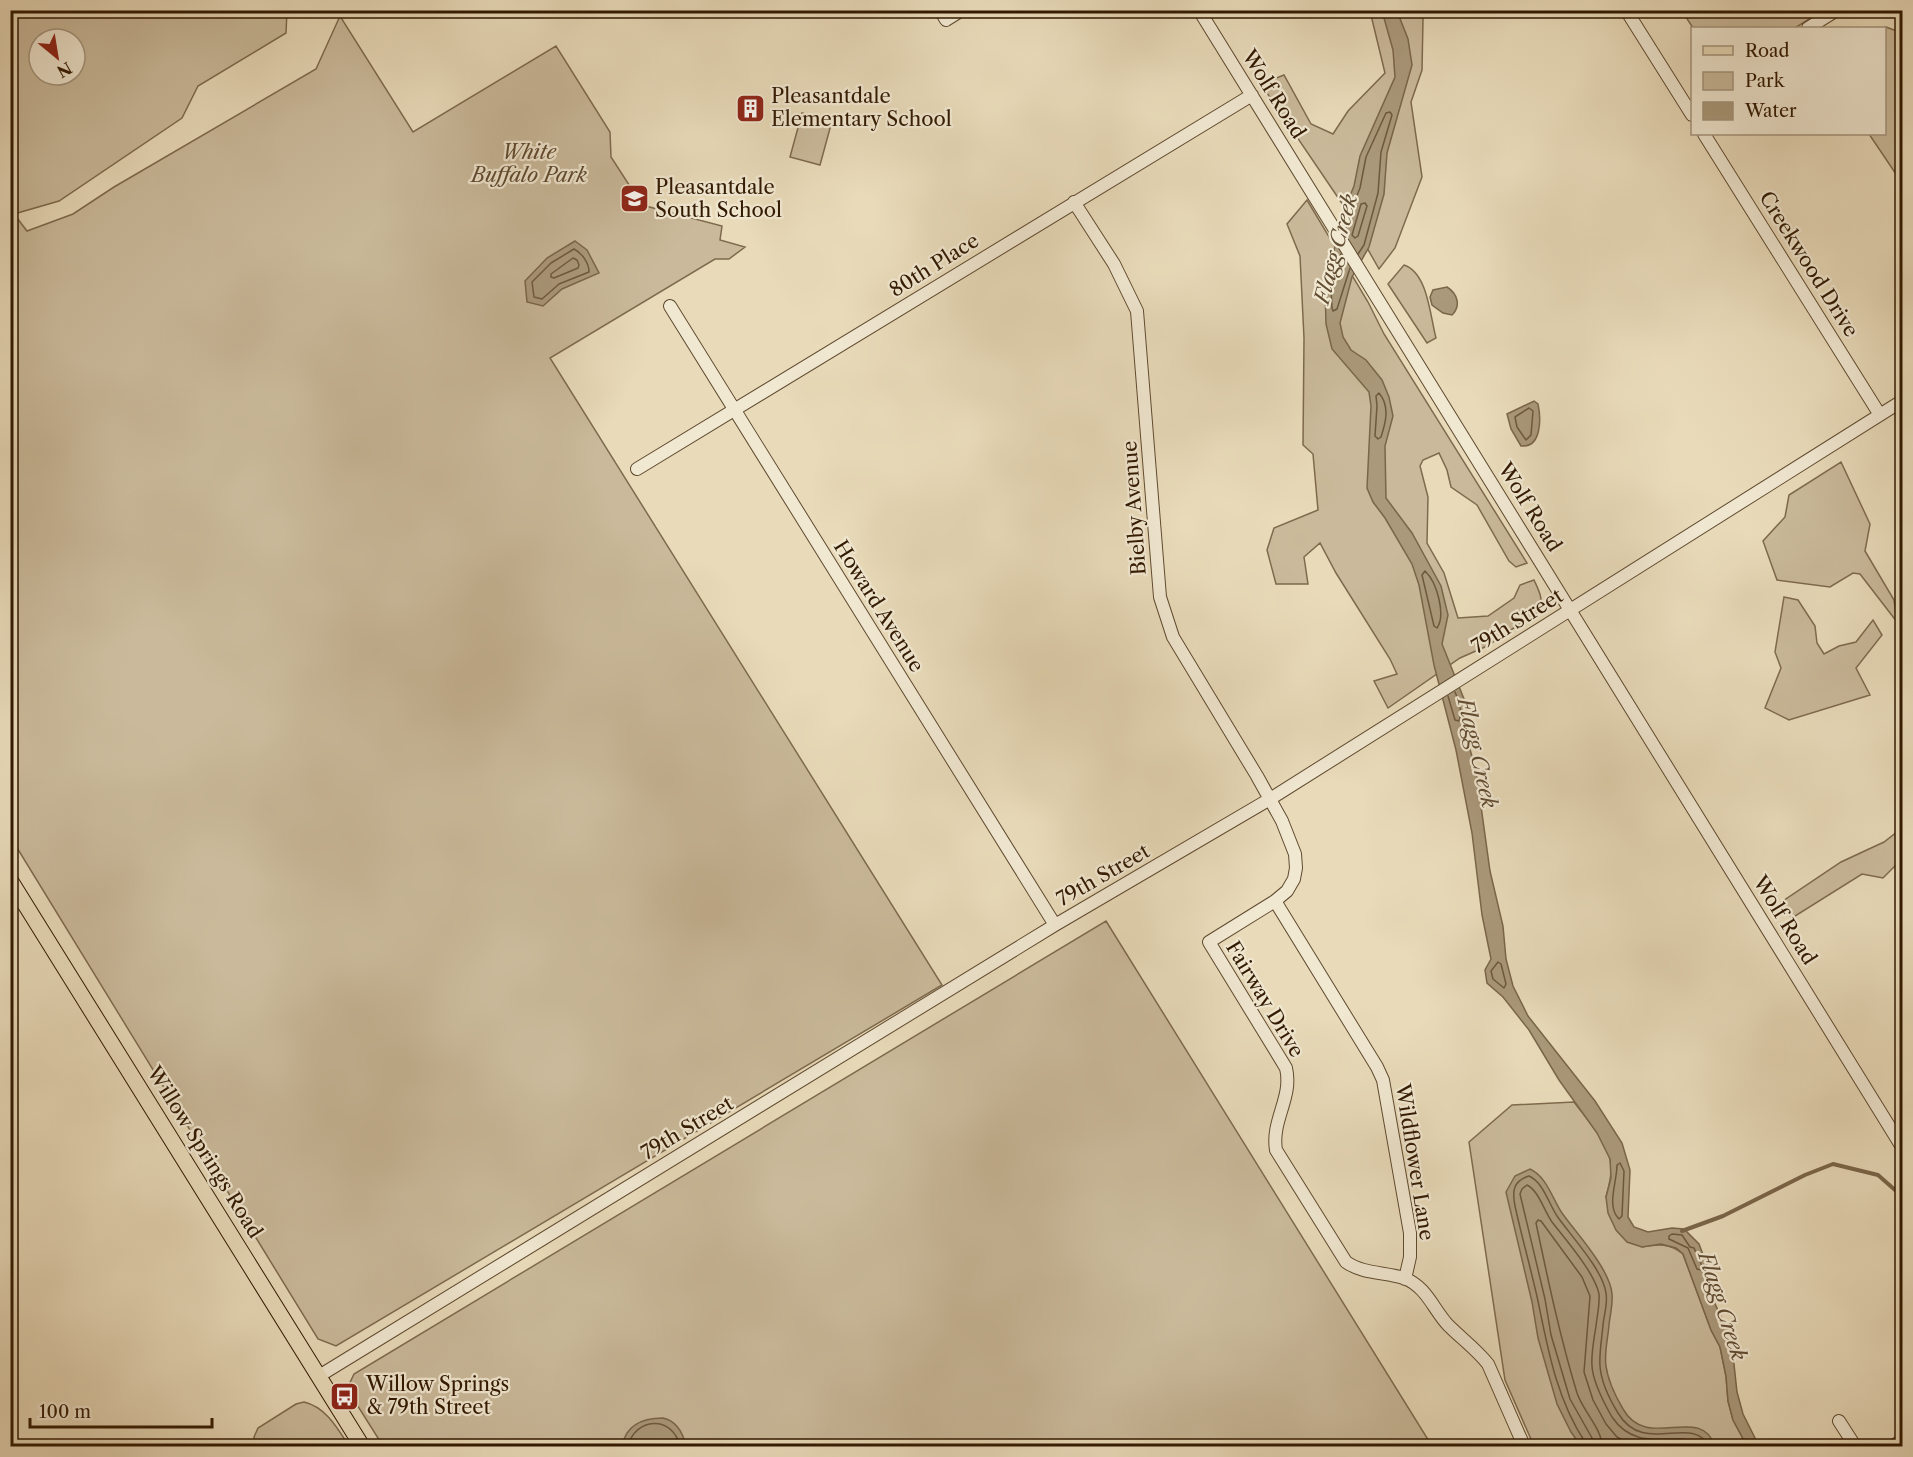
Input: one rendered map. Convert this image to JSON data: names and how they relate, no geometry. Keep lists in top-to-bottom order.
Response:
{
  "streets": {
    "main road": ["Willow Springs Road"],
    "street": [
      "Wolf Road",
      "Creekwood Drive",
      "80th Place",
      "Bielby Avenue",
      "Howard Avenue",
      "79th Street",
      "Fairway Drive",
      "Wildflower Lane"
    ]
  },
  "crossings": [
    ["Wolf Road", "80th Place"],
    ["Wolf Road", "79th Street"],
    ["Creekwood Drive", "79th Street"],
    ["80th Place", "Bielby Avenue"],
    ["80th Place", "Howard Avenue"],
    ["Bielby Avenue", "79th Street"],
    ["Bielby Avenue", "Fairway Drive"],
    ["Howard Avenue", "79th Street"],
    ["79th Street", "Fairway Drive"],
    ["79th Street", "Willow Springs Road"],
    ["Fairway Drive", "Wildflower Lane"]
  ],
  "water": ["Flagg Creek"],
  "parks": ["White Buffalo Park"],
  "places": {
    "building": ["Pleasantdale Elementary School"],
    "school or university": ["Pleasantdale South School"],
    "bus stop": ["Willow Springs & 79th Street"]
  },
  "legend": ["Road", "Park", "Water"],
  "scale_bar": "100 m",
  "north": "bottom right"
}
